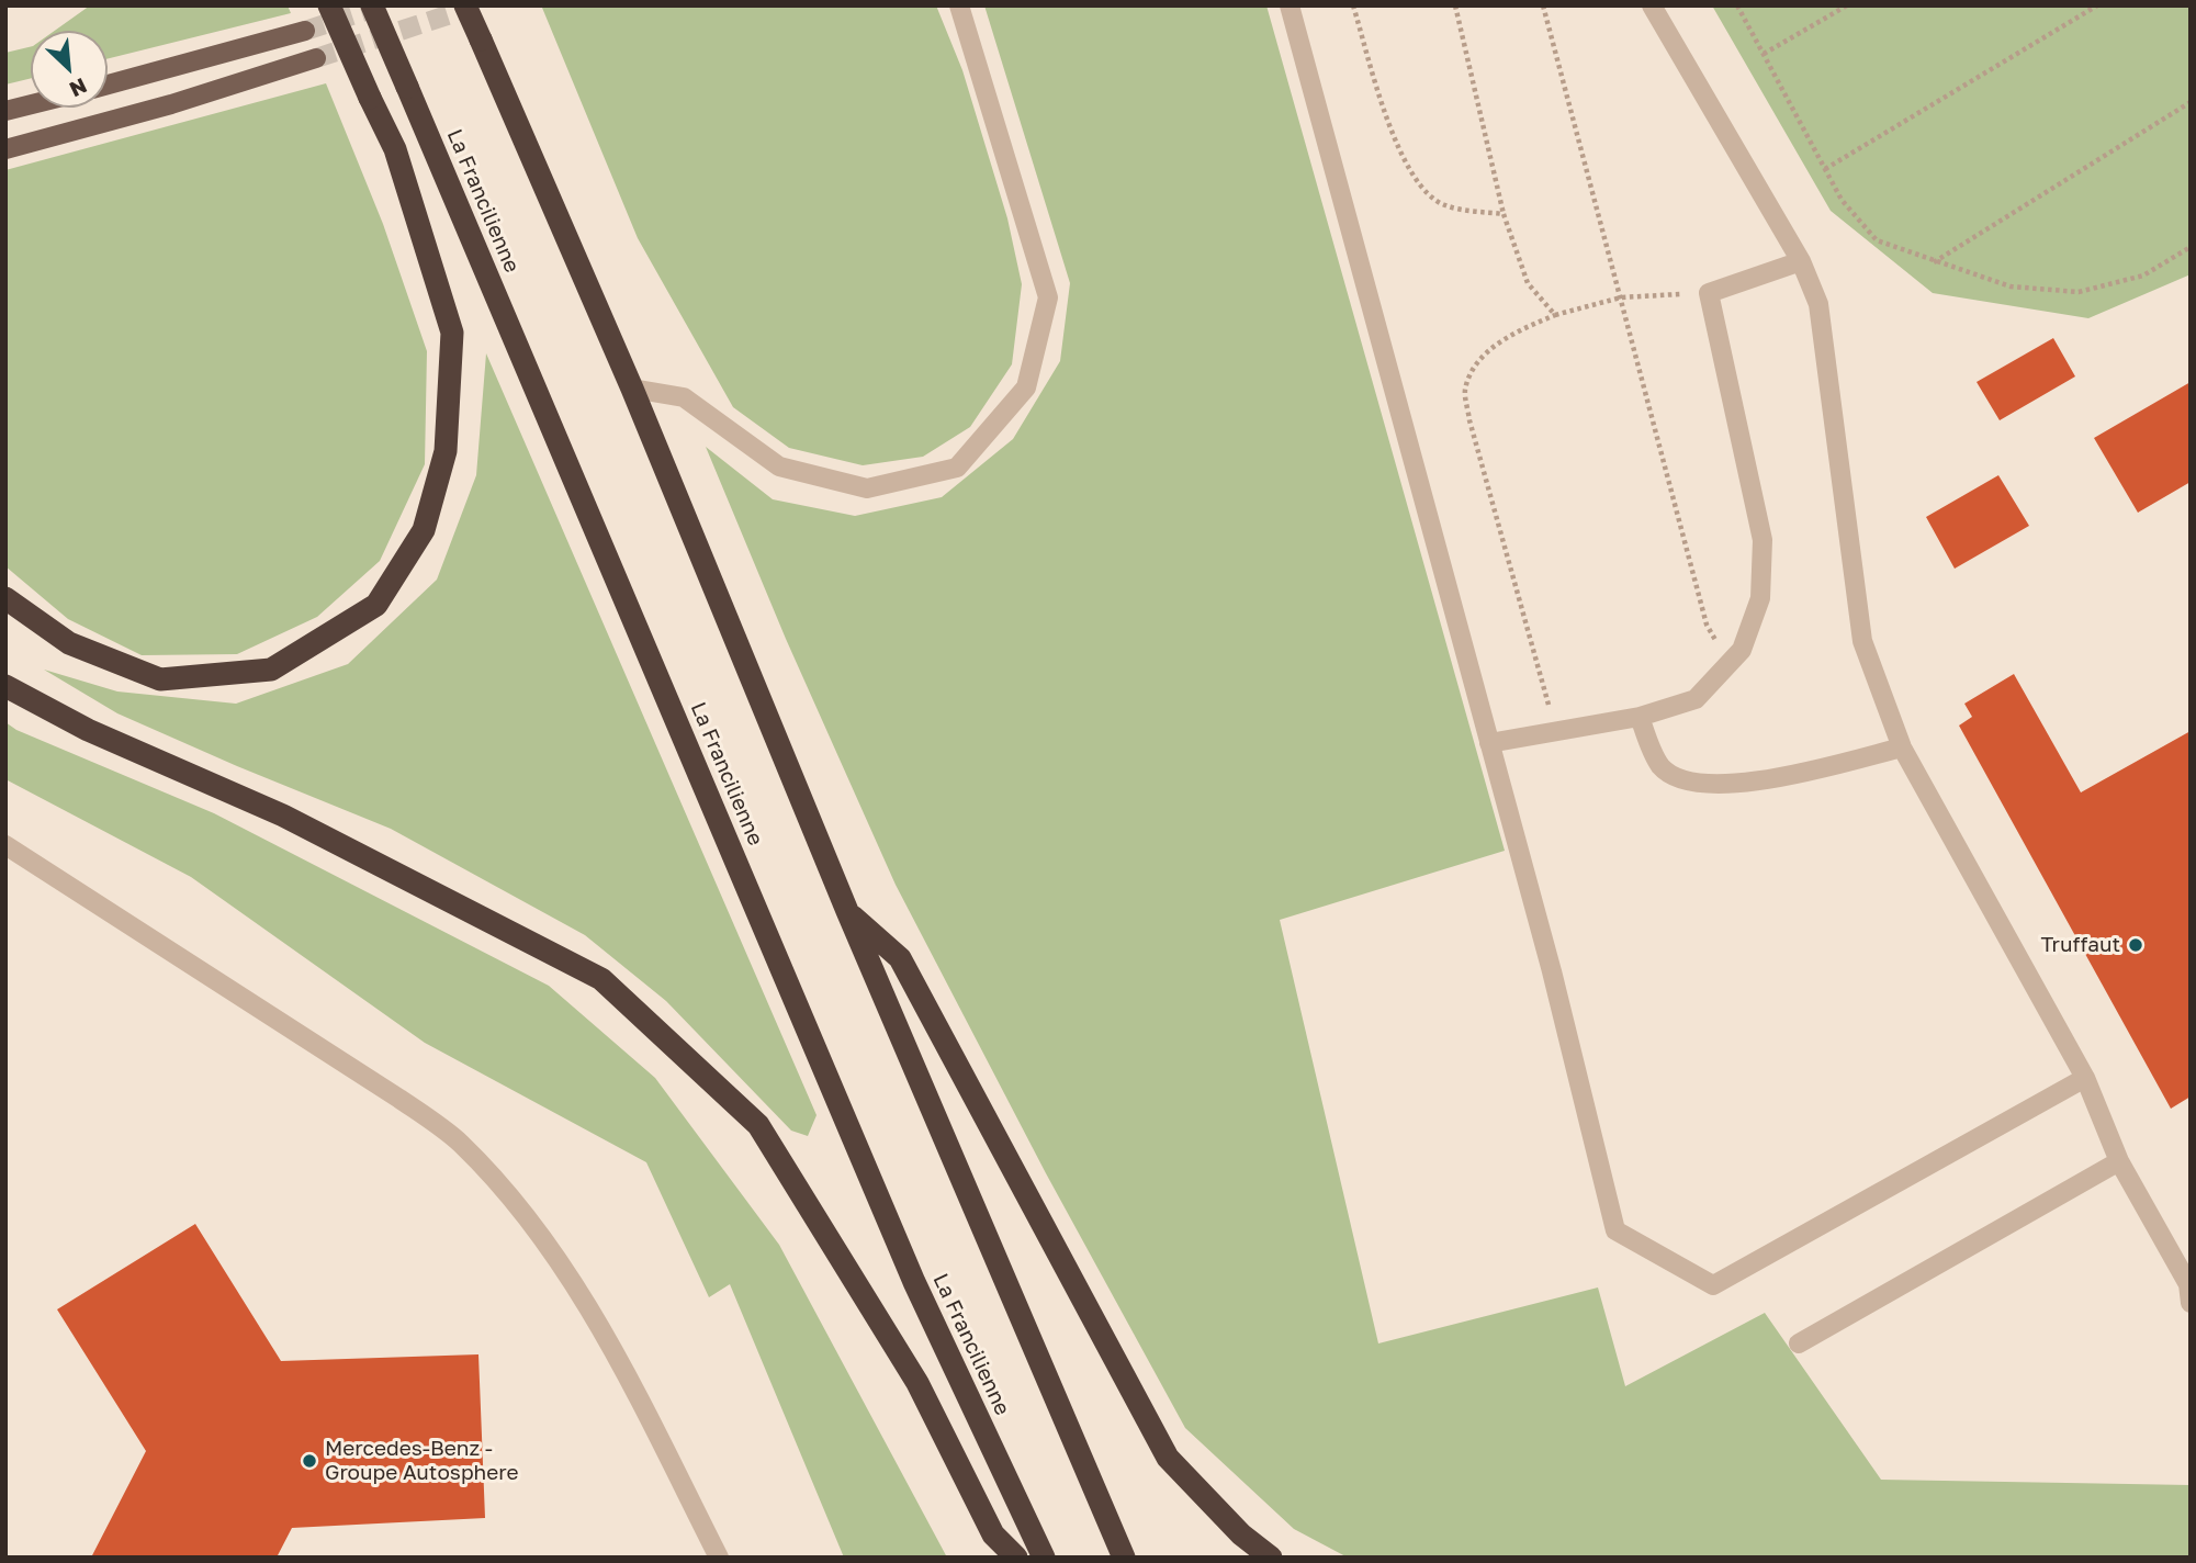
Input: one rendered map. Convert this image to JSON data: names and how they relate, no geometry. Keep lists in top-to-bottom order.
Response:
{
  "streets": {
    "highway": ["La Francilienne"]
  },
  "places": ["Truffaut", "Mercedes-Benz - Groupe Autosphere"],
  "north": "bottom right"
}
